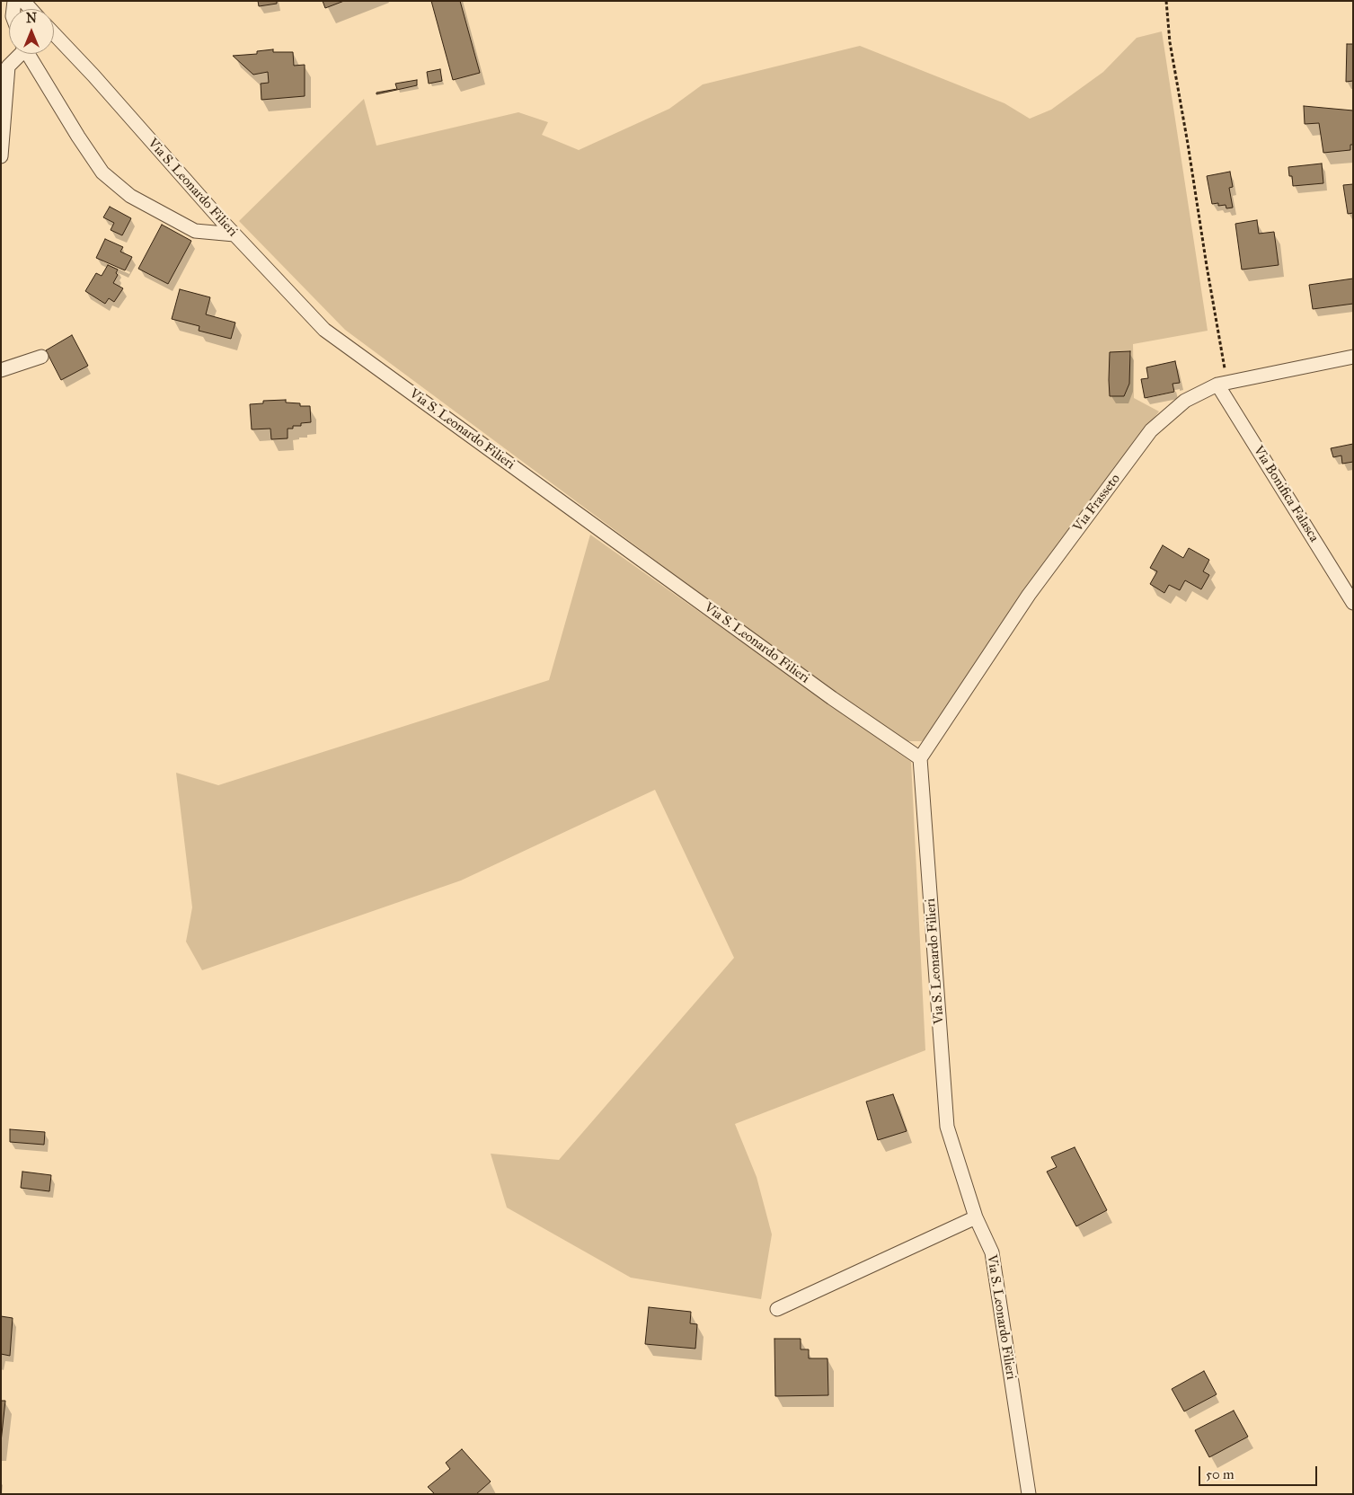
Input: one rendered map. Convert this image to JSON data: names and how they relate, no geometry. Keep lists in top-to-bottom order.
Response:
{
  "streets": {
    "street": ["Via S. Leonardo Filieri", "Via Bonifica Falasca", "Via Frasseto"]
  },
  "crossings": [
    ["Via S. Leonardo Filieri", "Via Frasseto"],
    ["Via Bonifica Falasca", "Via Frasseto"]
  ],
  "scale_bar": "50 m",
  "north": "top"
}
